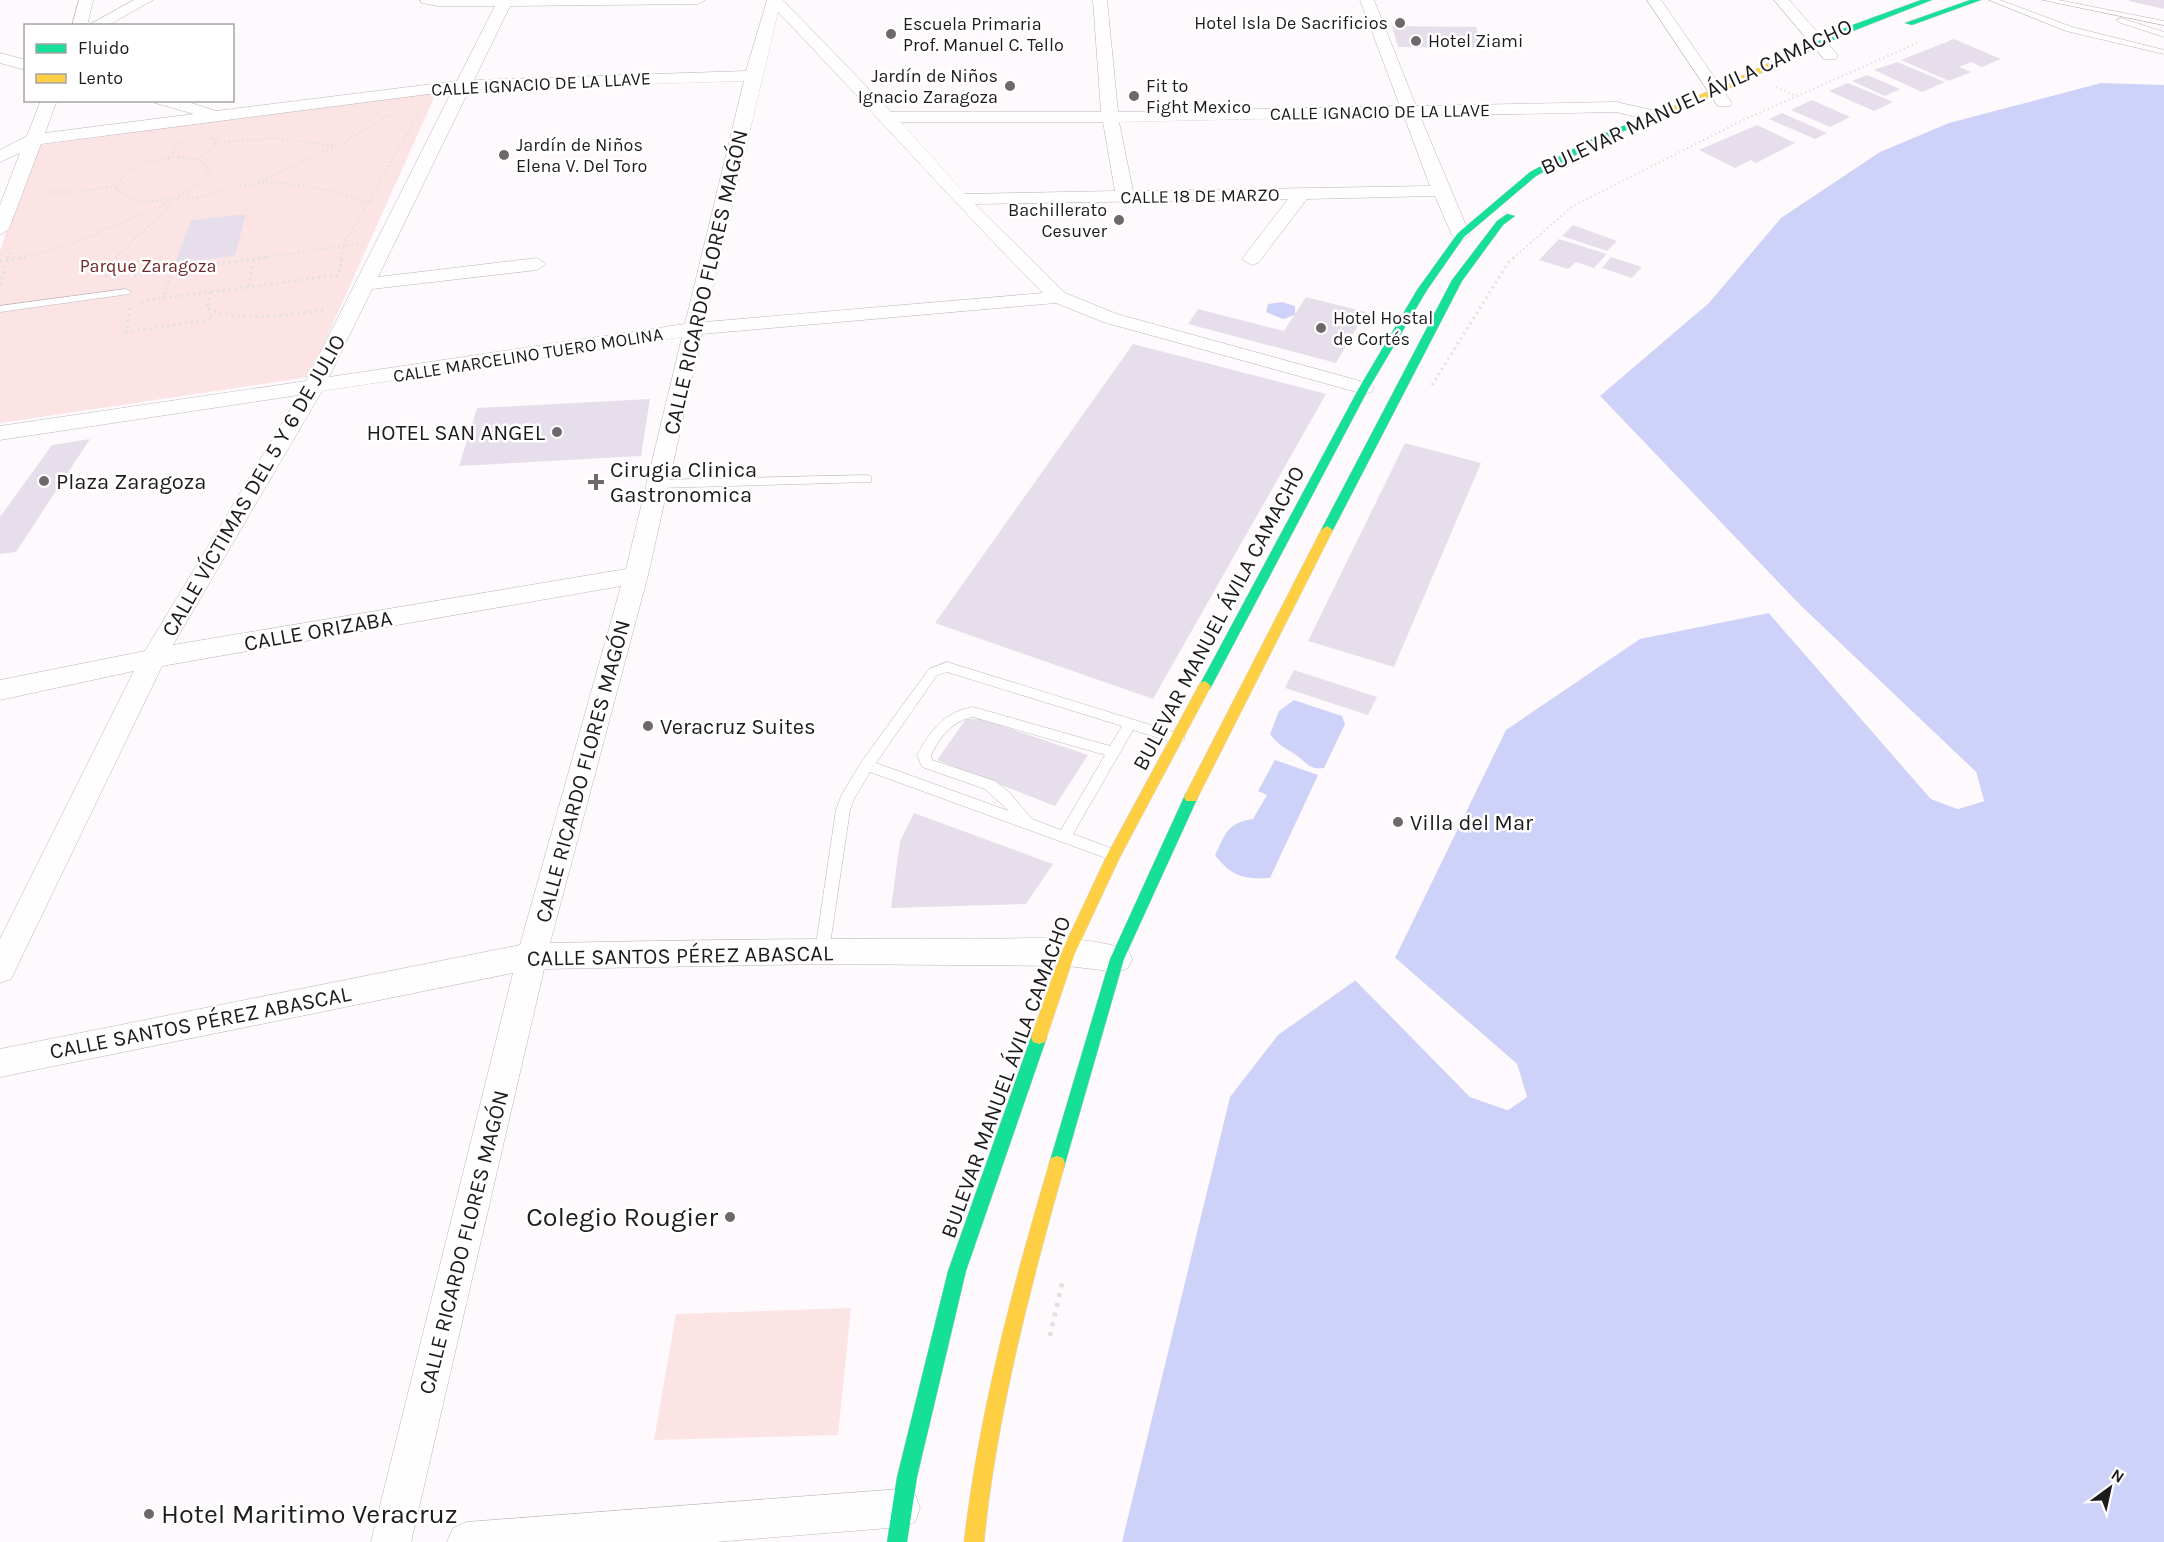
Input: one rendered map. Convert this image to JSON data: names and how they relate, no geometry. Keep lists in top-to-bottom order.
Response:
{
  "streets": {
    "main road": ["BULEVAR MANUEL ÁVILA CAMACHO"],
    "street": [
      "CALLE IGNACIO DE LA LLAVE",
      "CALLE 18 DE MARZO",
      "CALLE RICARDO FLORES MAGÓN",
      "CALLE MARCELINO TUERO MOLINA",
      "CALLE VÍCTIMAS DEL 5 Y 6 DE JULIO",
      "CALLE ORIZABA",
      "CALLE SANTOS PÉREZ ABASCAL"
    ]
  },
  "crossings": [
    ["CALLE IGNACIO DE LA LLAVE", "BULEVAR MANUEL ÁVILA CAMACHO"],
    ["CALLE IGNACIO DE LA LLAVE", "CALLE RICARDO FLORES MAGÓN"],
    ["CALLE IGNACIO DE LA LLAVE", "CALLE VÍCTIMAS DEL 5 Y 6 DE JULIO"],
    ["BULEVAR MANUEL ÁVILA CAMACHO", "CALLE SANTOS PÉREZ ABASCAL"],
    ["CALLE RICARDO FLORES MAGÓN", "CALLE MARCELINO TUERO MOLINA"],
    ["CALLE RICARDO FLORES MAGÓN", "CALLE ORIZABA"],
    ["CALLE RICARDO FLORES MAGÓN", "CALLE SANTOS PÉREZ ABASCAL"],
    ["CALLE MARCELINO TUERO MOLINA", "CALLE VÍCTIMAS DEL 5 Y 6 DE JULIO"],
    ["CALLE VÍCTIMAS DEL 5 Y 6 DE JULIO", "CALLE ORIZABA"]
  ],
  "parks": ["Parque Zaragoza"],
  "places": {
    "other": [
      "Hotel Isla De Sacrificios",
      "Escuela Primaria Prof. Manuel C. Tello",
      "Hotel Ziami",
      "Jardín de Niños Ignacio Zaragoza",
      "Fit to Fight Mexico",
      "Jardín de Niños Elena V. Del Toro",
      "Bachillerato Cesuver",
      "Hotel Hostal de Cortés",
      "HOTEL SAN ANGEL",
      "Plaza Zaragoza",
      "Veracruz Suites",
      "Villa del Mar",
      "Colegio Rougier",
      "Hotel Maritimo Veracruz"
    ],
    "health": ["Cirugia Clinica Gastronomica"]
  },
  "legend": ["Fluido", "Lento"],
  "north": "top right"
}
